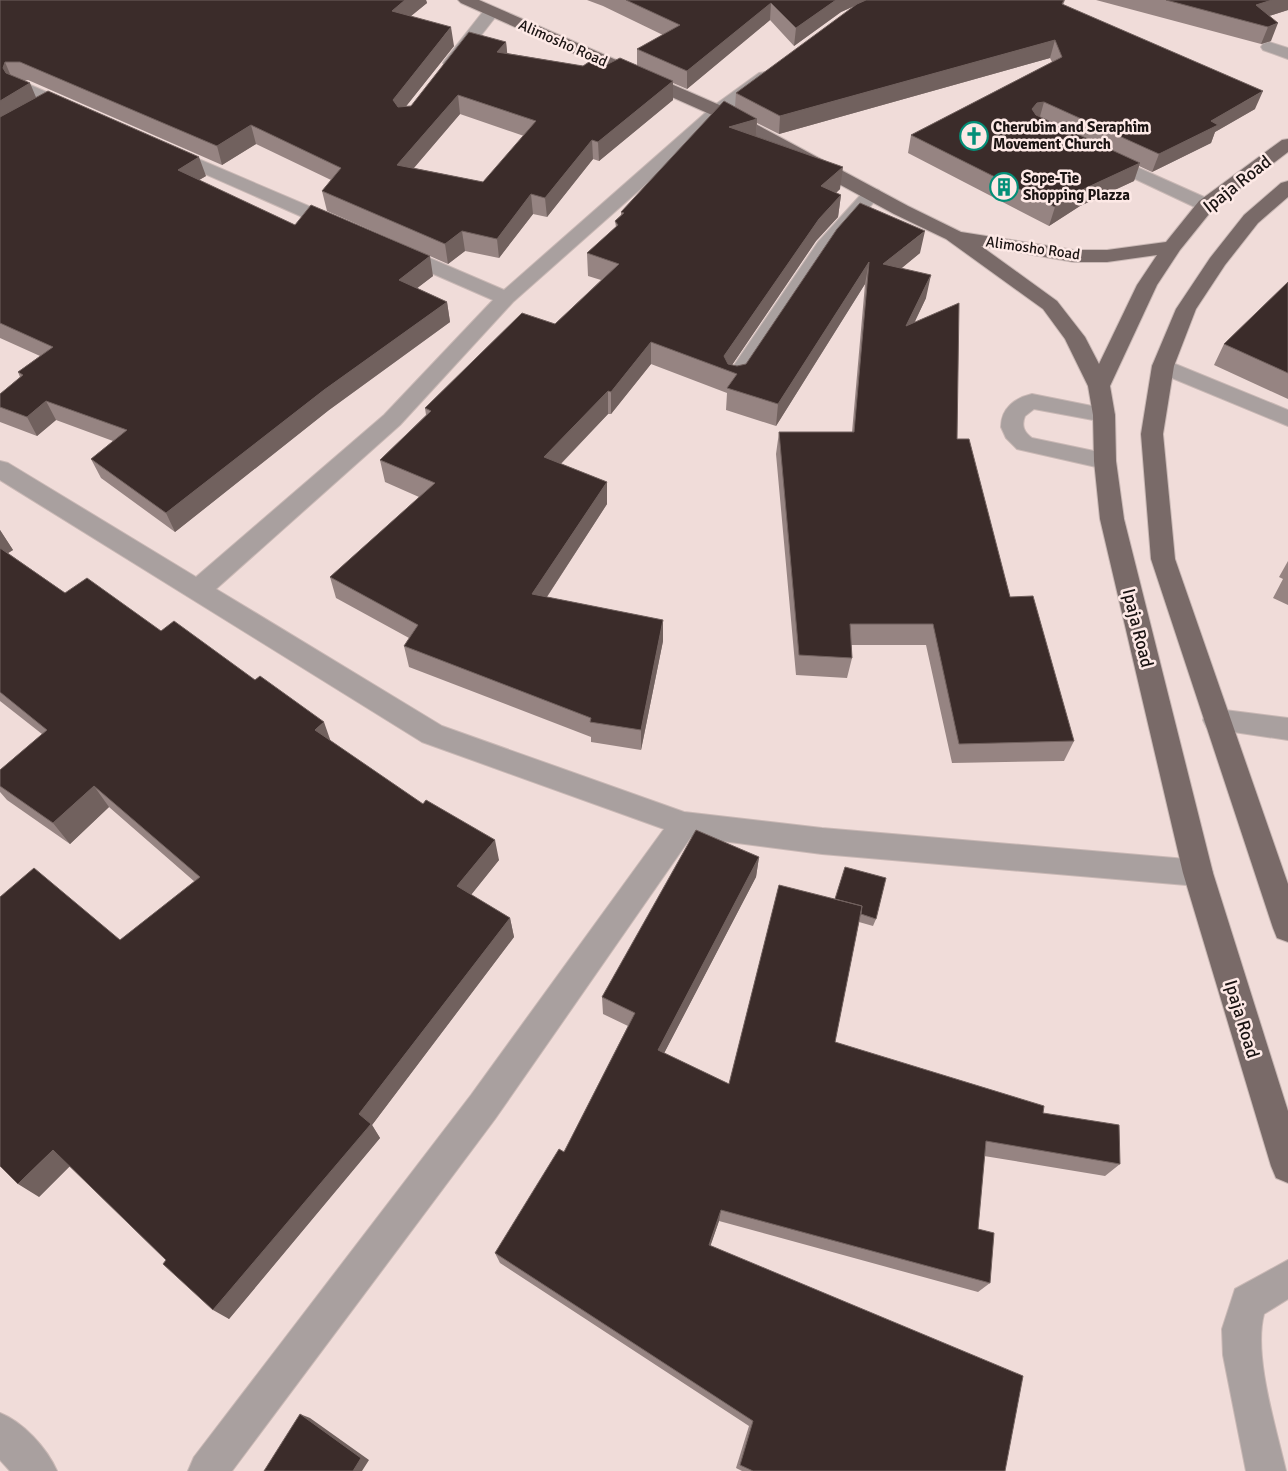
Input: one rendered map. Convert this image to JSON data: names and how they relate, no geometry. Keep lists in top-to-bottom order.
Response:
{
  "streets": {
    "main road": ["Alimosho Road", "Ipaja Road"]
  },
  "crossings": [
    ["Alimosho Road", "Ipaja Road"]
  ],
  "places": {
    "church": ["Cherubim and Seraphim Movement Church"],
    "building": ["Sope-Tie Shopping Plazza"]
  }
}
